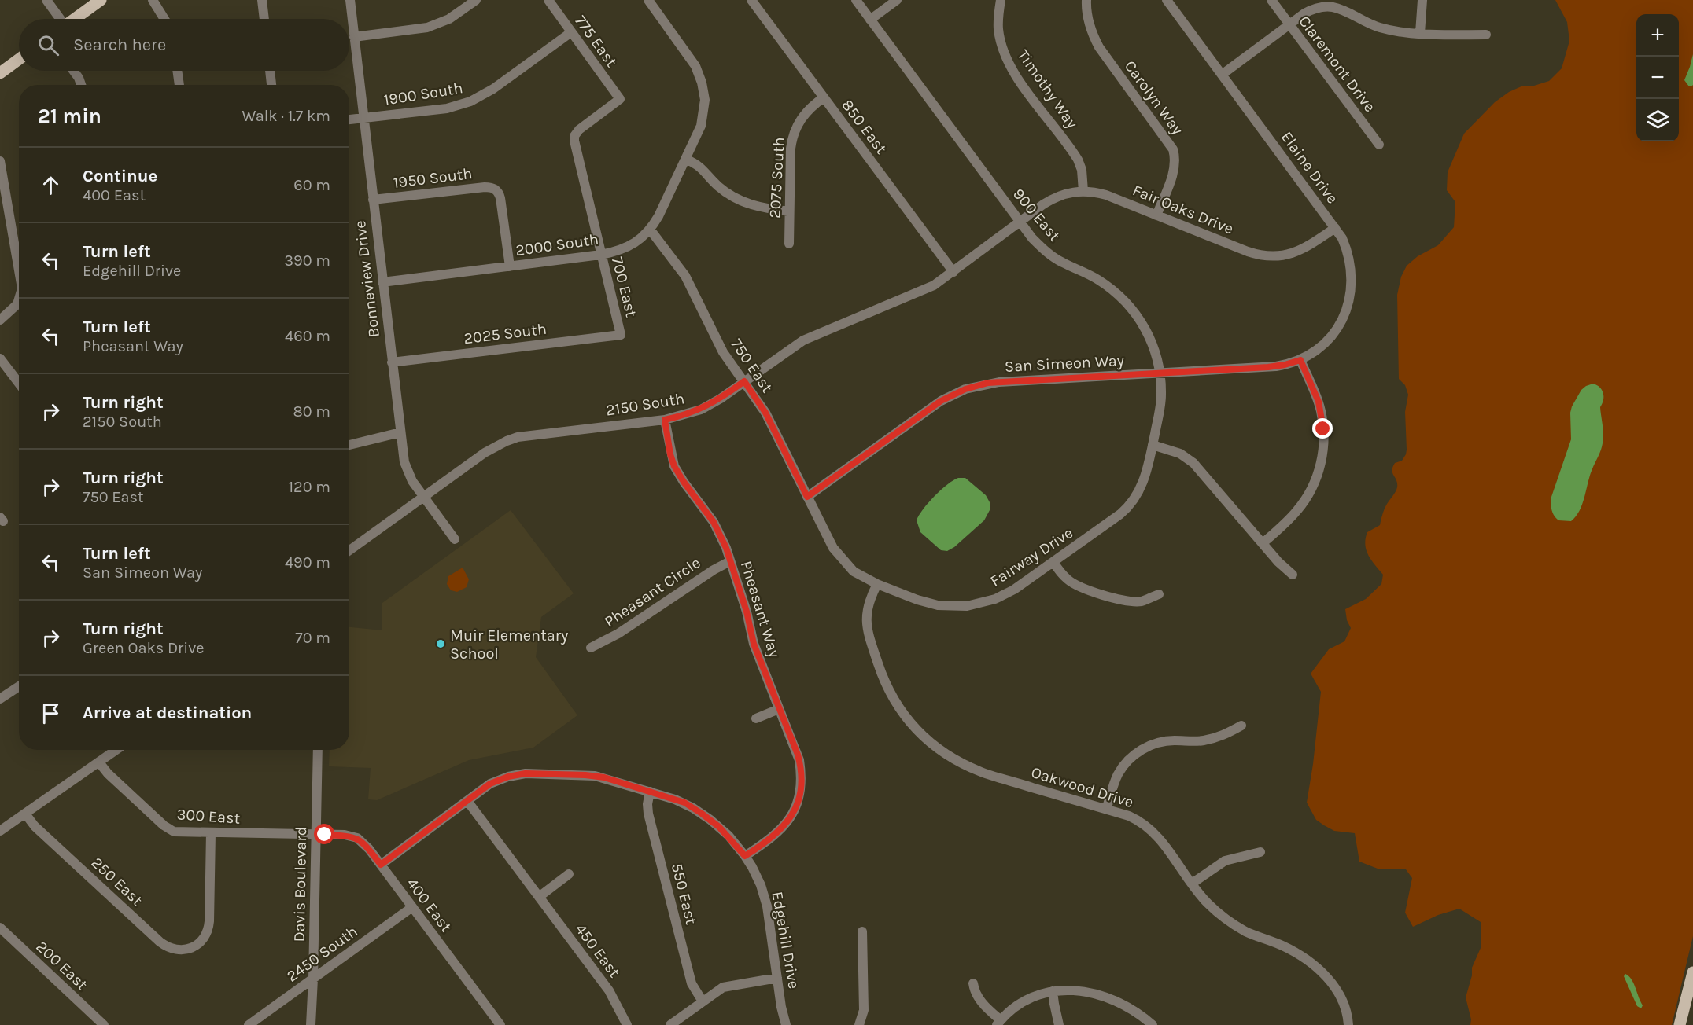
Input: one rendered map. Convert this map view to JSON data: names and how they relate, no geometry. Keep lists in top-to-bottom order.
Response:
{
  "streets": {
    "street": [
      "775 East",
      "Claremont Drive",
      "Timothy Way",
      "1900 South",
      "Carolyn Way",
      "850 East",
      "Elaine Drive",
      "1950 South",
      "2075 South",
      "Fair Oaks Drive",
      "900 East",
      "2000 South",
      "Bonneview Drive",
      "700 East",
      "2025 South",
      "San Simeon Way",
      "750 East",
      "2150 South",
      "Fairway Drive",
      "Pheasant Circle",
      "Pheasant Way",
      "Oakwood Drive",
      "300 East",
      "250 East",
      "Davis Boulevard",
      "550 East",
      "400 East",
      "Edgehill Drive",
      "450 East",
      "2450 South",
      "200 East"
    ]
  },
  "crossings": [
    ["775 East", "1900 South"],
    ["775 East", "700 East"],
    ["Timothy Way", "Fair Oaks Drive"],
    ["1900 South", "Bonneview Drive"],
    ["Carolyn Way", "Fair Oaks Drive"],
    ["850 East", "2075 South"],
    ["850 East", "2150 South"],
    ["Elaine Drive", "Fair Oaks Drive"],
    ["Elaine Drive", "San Simeon Way"],
    ["1950 South", "2000 South"],
    ["1950 South", "Bonneview Drive"],
    ["Fair Oaks Drive", "900 East"],
    ["Fair Oaks Drive", "2150 South"],
    ["900 East", "San Simeon Way"],
    ["900 East", "2150 South"],
    ["900 East", "Fairway Drive"],
    ["2000 South", "Bonneview Drive"],
    ["2000 South", "700 East"],
    ["2000 South", "750 East"],
    ["Bonneview Drive", "2025 South"],
    ["Bonneview Drive", "2150 South"],
    ["700 East", "2025 South"],
    ["San Simeon Way", "750 East"],
    ["750 East", "2150 South"],
    ["750 East", "Fairway Drive"],
    ["750 East", "Oakwood Drive"],
    ["2150 South", "Pheasant Way"],
    ["Fairway Drive", "Oakwood Drive"],
    ["Pheasant Circle", "Pheasant Way"],
    ["Pheasant Way", "Edgehill Drive"],
    ["300 East", "250 East"],
    ["300 East", "Davis Boulevard"],
    ["300 East", "400 East"],
    ["Davis Boulevard", "400 East"],
    ["Davis Boulevard", "2450 South"],
    ["550 East", "Edgehill Drive"],
    ["400 East", "Edgehill Drive"],
    ["400 East", "2450 South"],
    ["Edgehill Drive", "450 East"]
  ],
  "places": ["Muir Elementary School"],
  "page": {
    "map_buttons": ["+", "−"],
    "search": "Search here",
    "heading": ["21 min", "Walk · 1.7 km"],
    "list": [
      ["Continue", "400 East", "60 m"],
      ["Turn left", "Edgehill Drive", "390 m"],
      ["Turn left", "Pheasant Way", "460 m"],
      ["Turn right", "2150 South", "80 m"],
      ["Turn right", "750 East", "120 m"],
      ["Turn left", "San Simeon Way", "490 m"],
      ["Turn right", "Green Oaks Drive", "70 m"],
      "Arrive at destination"
    ]
  }
}
